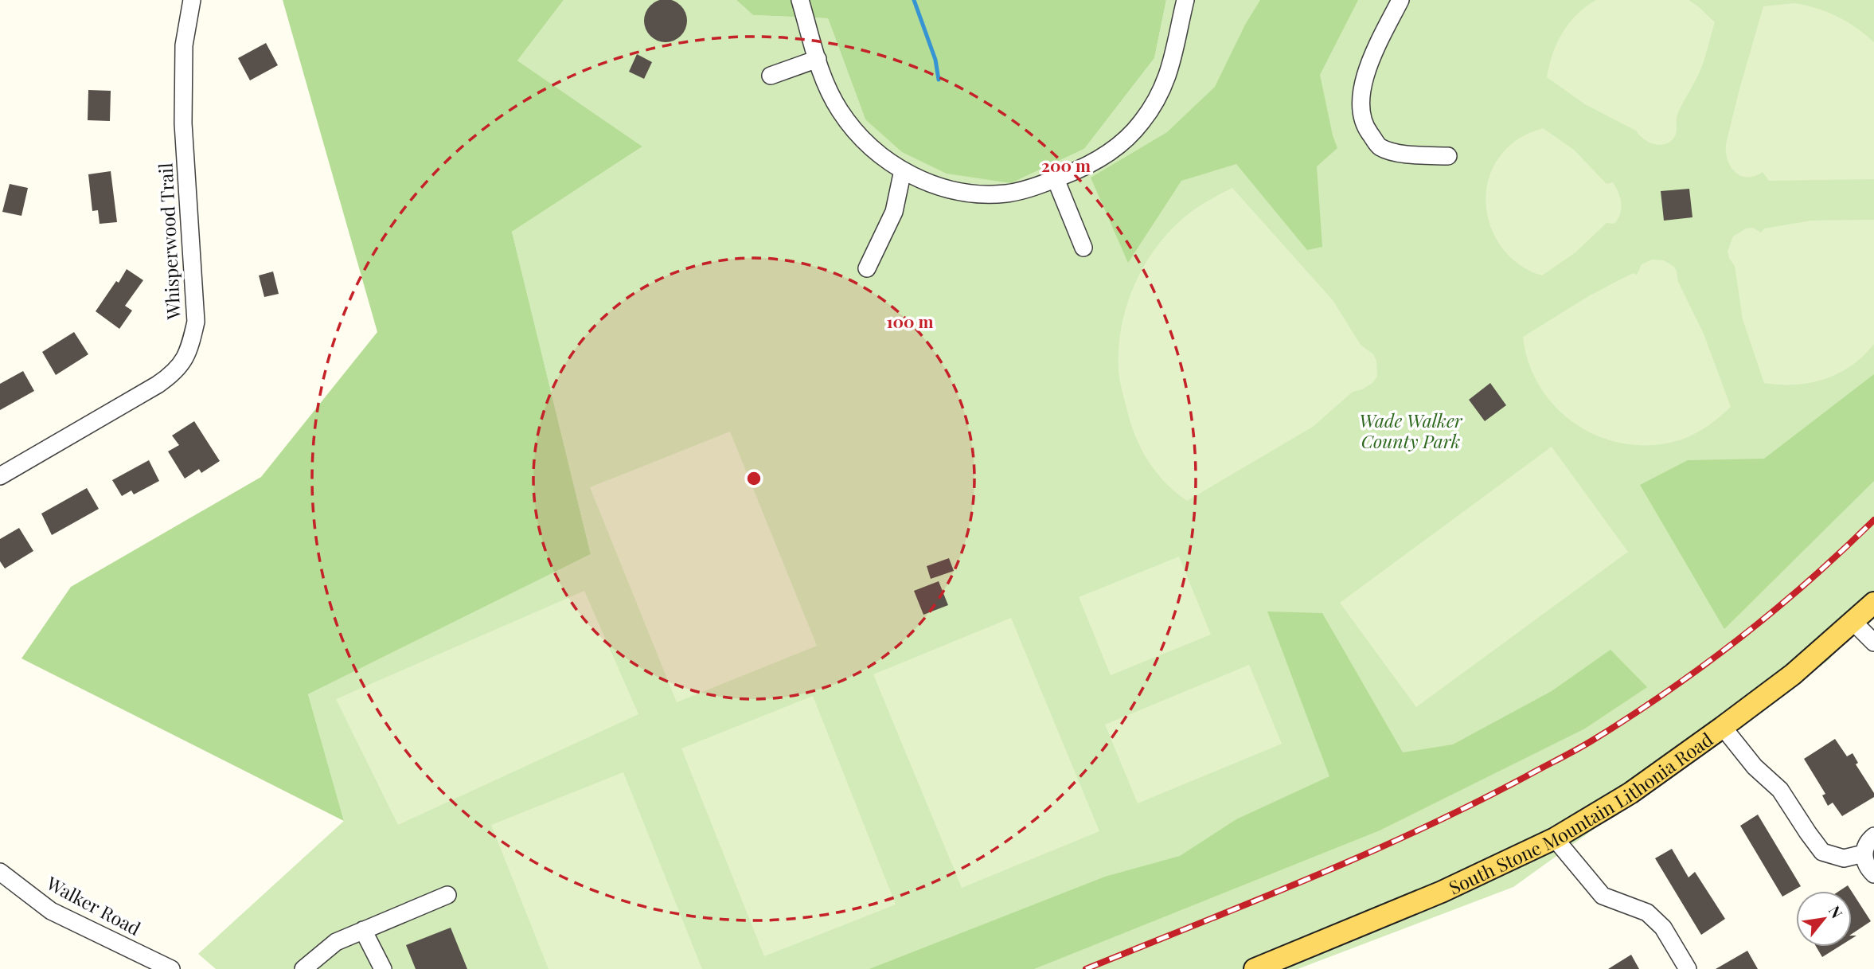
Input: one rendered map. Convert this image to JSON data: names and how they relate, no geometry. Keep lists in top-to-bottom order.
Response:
{
  "streets": {
    "main road": ["South Stone Mountain Lithonia Road"],
    "street": ["Whisperwood Trail", "Walker Road"]
  },
  "parks": ["Wade Walker County Park"],
  "north": "top right",
  "rings": ["200 m", "100 m"]
}
